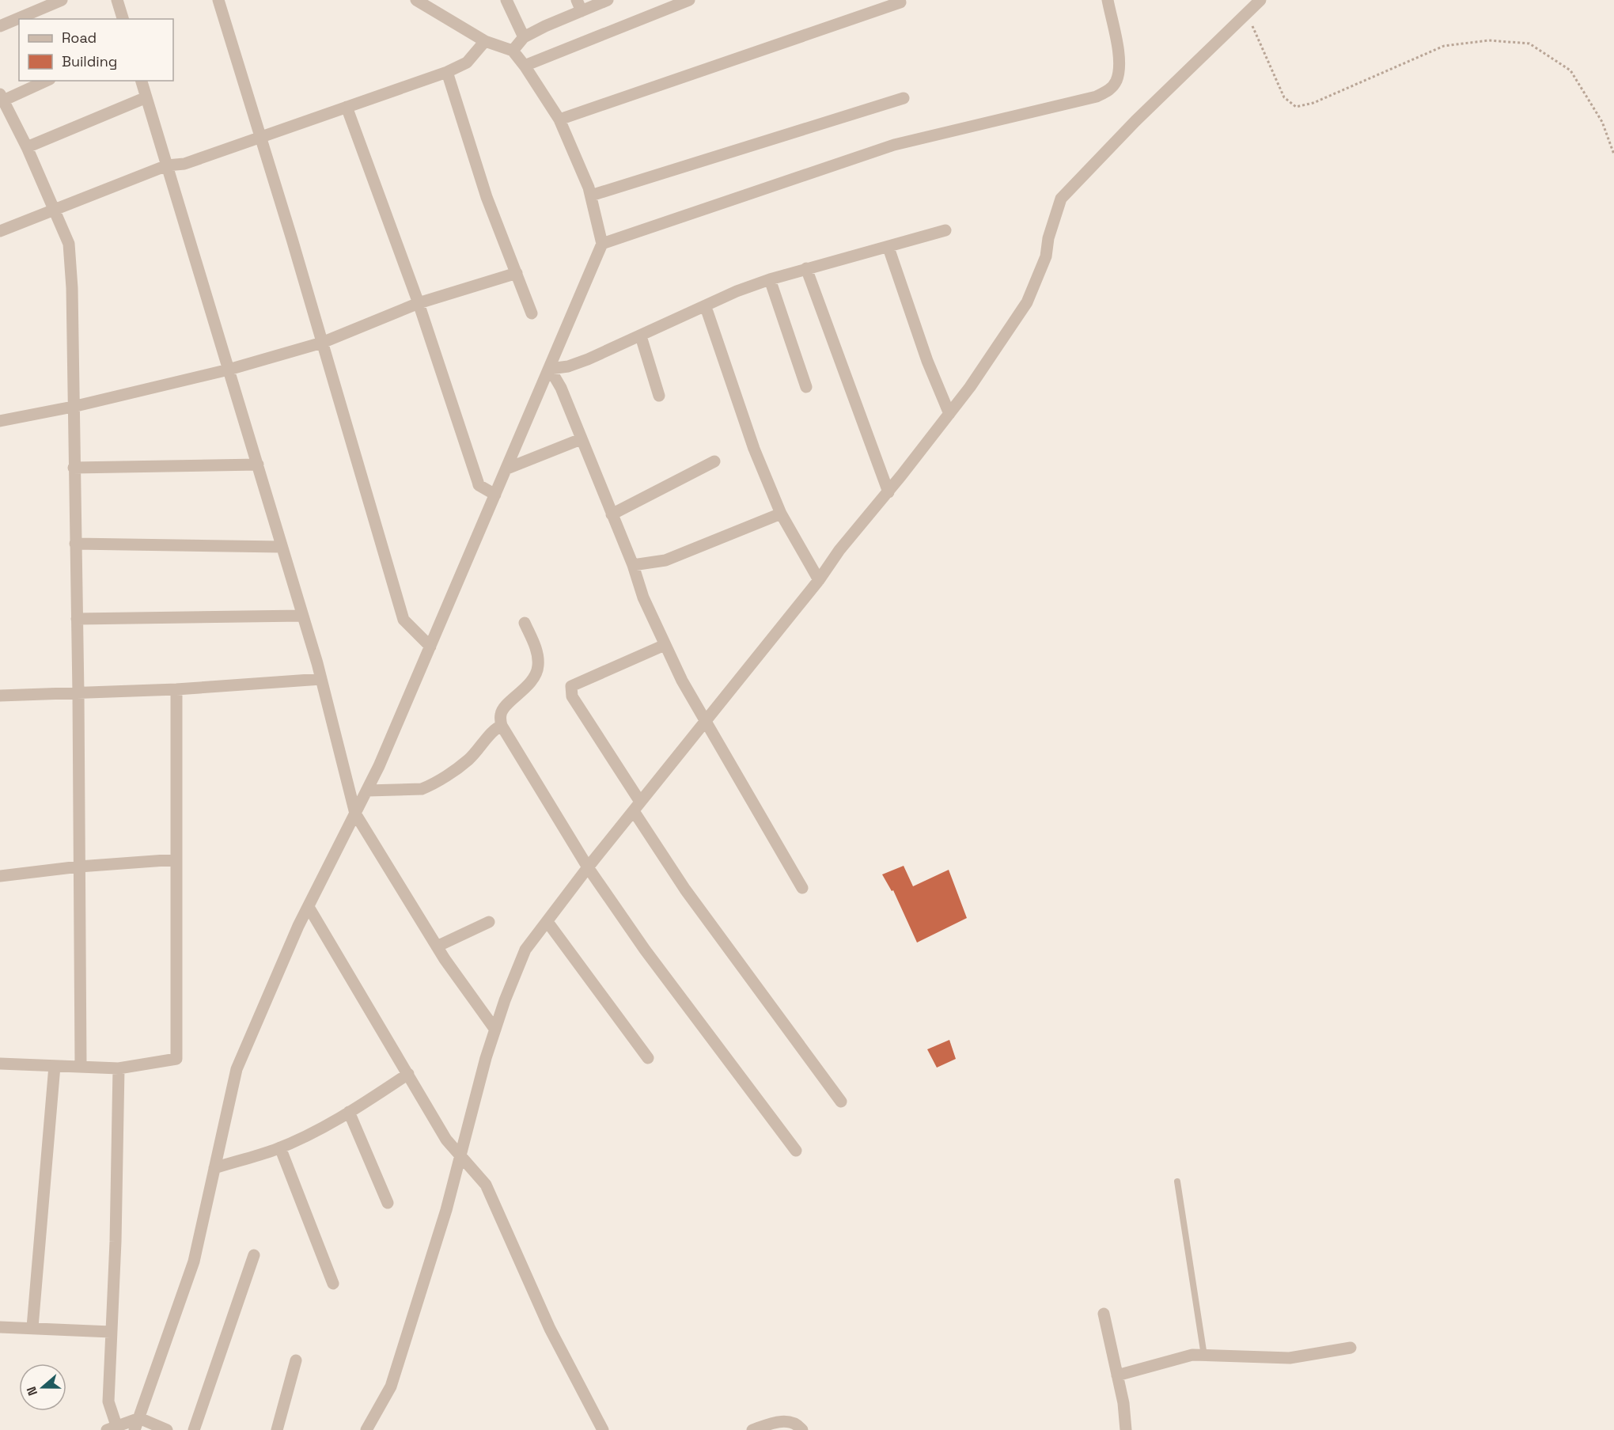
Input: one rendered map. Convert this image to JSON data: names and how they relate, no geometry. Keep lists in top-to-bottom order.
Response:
{
  "legend": ["Road", "Building"],
  "north": "left"
}
